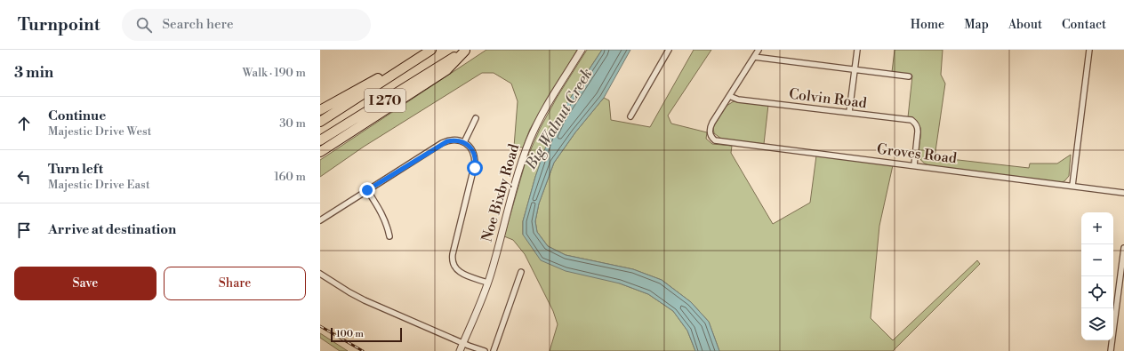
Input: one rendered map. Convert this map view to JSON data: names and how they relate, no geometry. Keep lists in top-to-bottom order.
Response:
{
  "streets": {
    "highway": ["I 270"],
    "street": ["Colvin Road", "Groves Road", "Noe Bixby Road"]
  },
  "crossings": [
    ["Colvin Road", "Groves Road"]
  ],
  "water": ["Big Walnut Creek"],
  "scale_bar": "100 m",
  "page": {
    "header": "Turnpoint",
    "search": "Search here",
    "nav": [
      "Home",
      "Map",
      "About",
      "Contact"
    ],
    "heading": ["3 min", "Walk · 190 m"],
    "list": [
      ["Continue", "Majestic Drive West", "30 m"],
      ["Turn left", "Majestic Drive East", "160 m"],
      "Arrive at destination"
    ],
    "map_buttons": ["+", "−"],
    "buttons": ["Save", "Share"],
    "scale": "100 m"
  }
}
